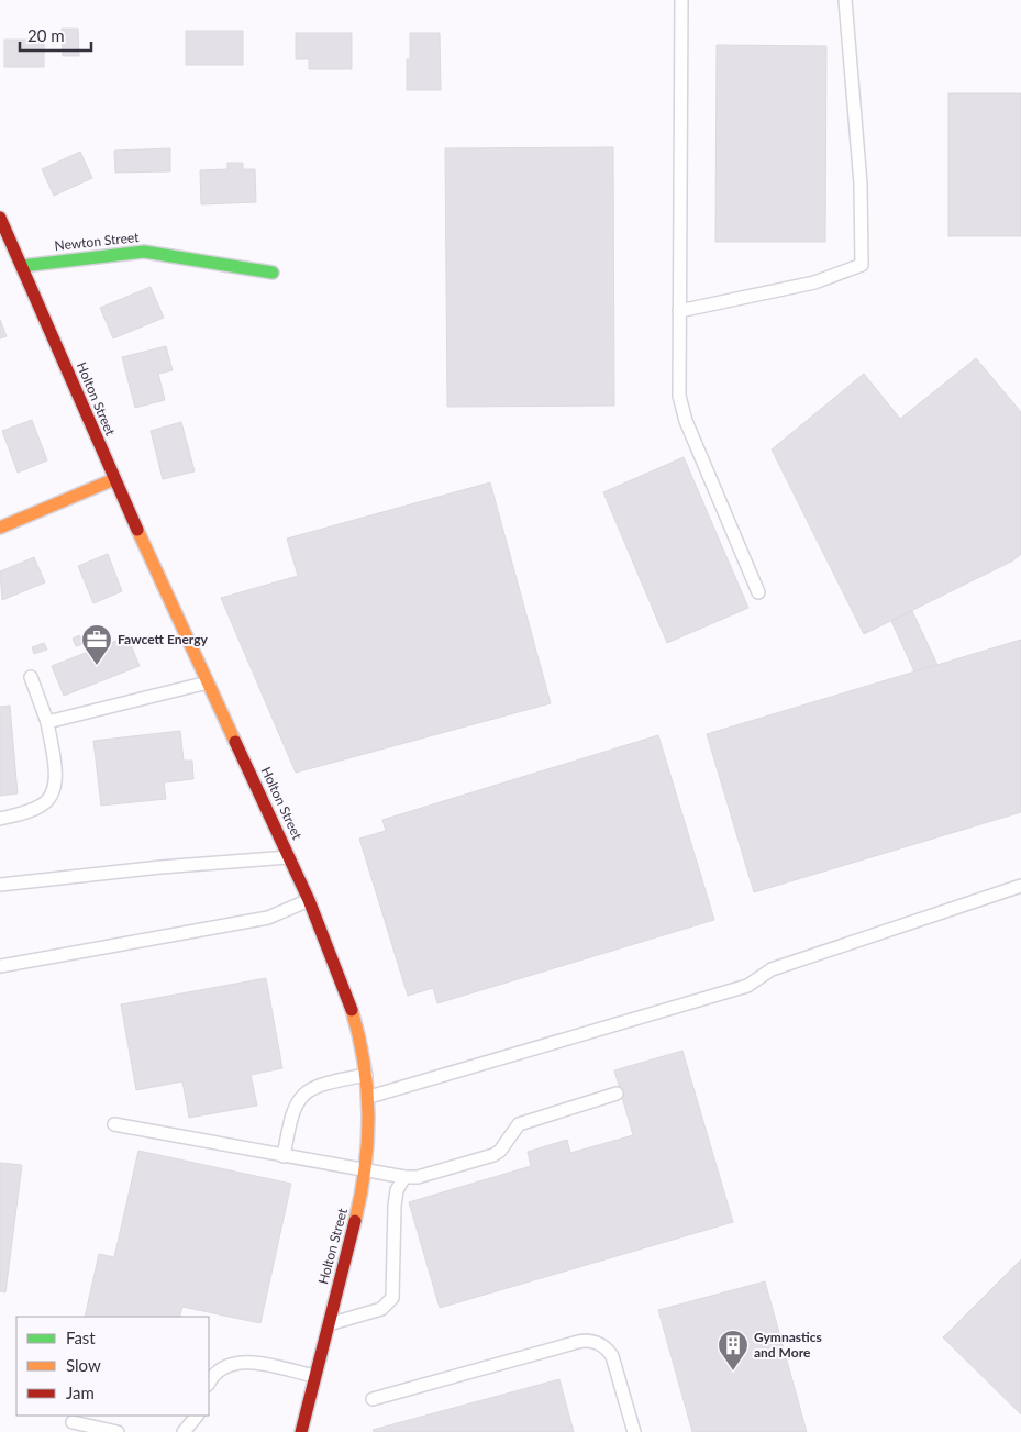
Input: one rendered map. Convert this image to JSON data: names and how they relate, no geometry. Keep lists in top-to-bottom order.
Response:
{
  "streets": {
    "street": ["Newton Street", "Holton Street"]
  },
  "crossings": [
    ["Newton Street", "Holton Street"]
  ],
  "places": {
    "office": ["Fawcett Energy"],
    "building": ["Gymnastics and More"]
  },
  "legend": ["Fast", "Slow", "Jam"],
  "scale_bar": "20 m"
}
